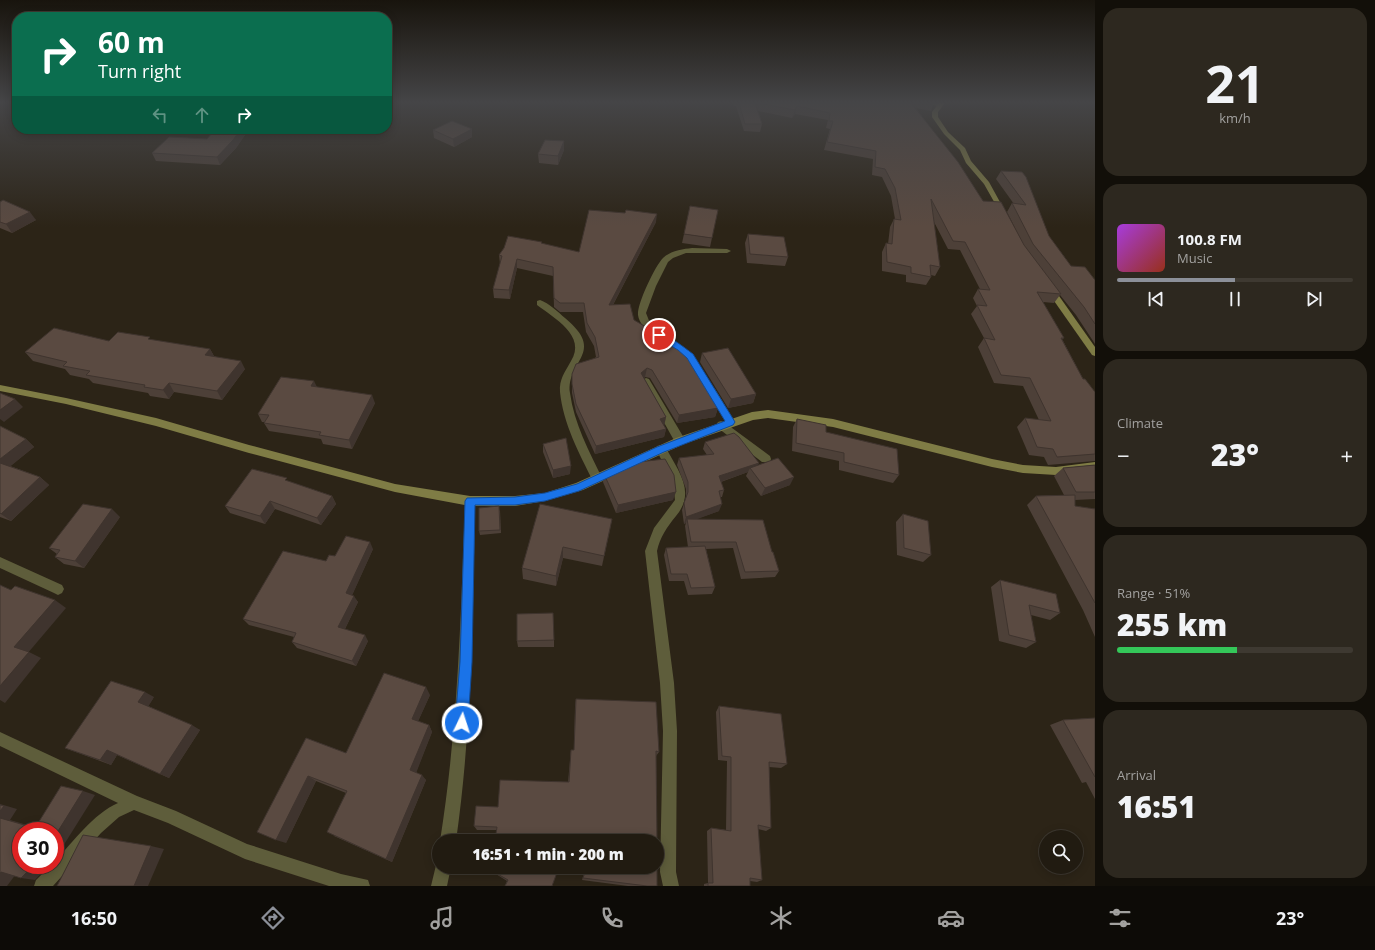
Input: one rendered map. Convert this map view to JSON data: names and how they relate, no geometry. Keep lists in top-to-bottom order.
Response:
{
  "page": {
    "tile": [
      ["21", "km/h"],
      "Climate",
      ["Range · 51%", "255 km"],
      ["Arrival", "16:51"]
    ],
    "turn": ["60 m", "Turn right"],
    "song": ["100.8 FM", "Music"],
    "heat": ["−", "23°", "+"],
    "limit": "30",
    "trip": "16:51 · 1 min · 200 m",
    "tabs": ["16:50", "23°"]
  }
}
